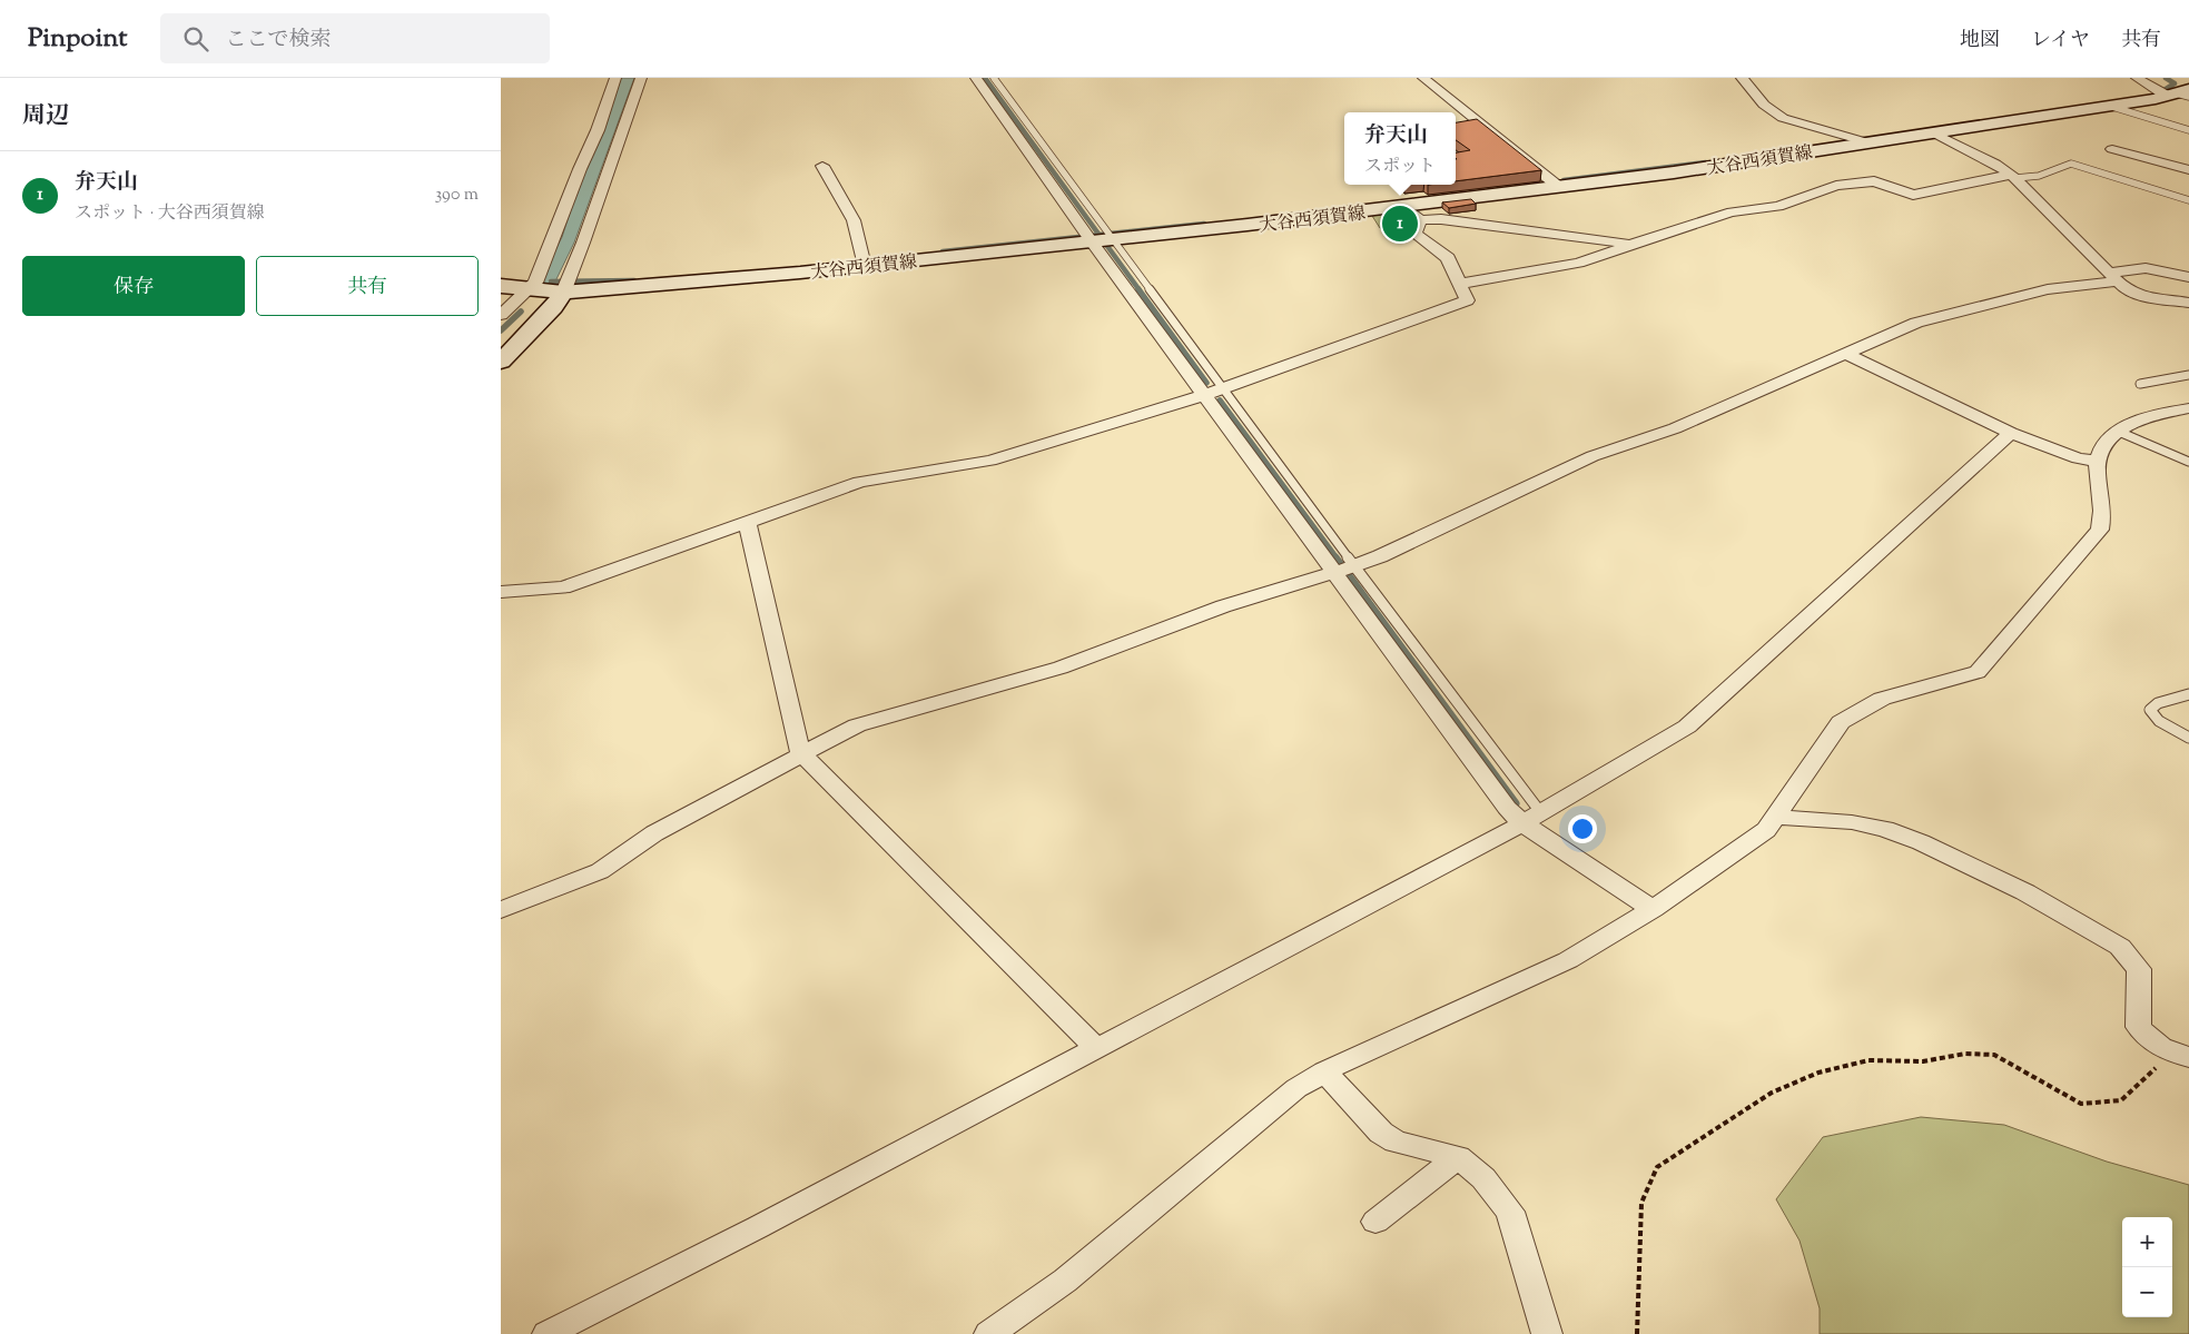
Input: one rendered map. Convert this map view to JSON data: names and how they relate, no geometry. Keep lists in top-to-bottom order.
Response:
{
  "streets": {
    "main road": ["大谷西須賀線"]
  },
  "page": {
    "header": "Pinpoint",
    "search": "ここで検索",
    "nav": ["地図", "レイヤ", "共有"],
    "heading": "周辺",
    "popup": ["弁天山", "スポット"],
    "list": [
      {
        "mark": "1",
        "name": "弁天山",
        "note": "スポット · 大谷西須賀線",
        "value": "390 m"
      }
    ],
    "pins": "1",
    "buttons": ["保存", "共有"],
    "map_buttons": ["+", "−"]
  }
}
